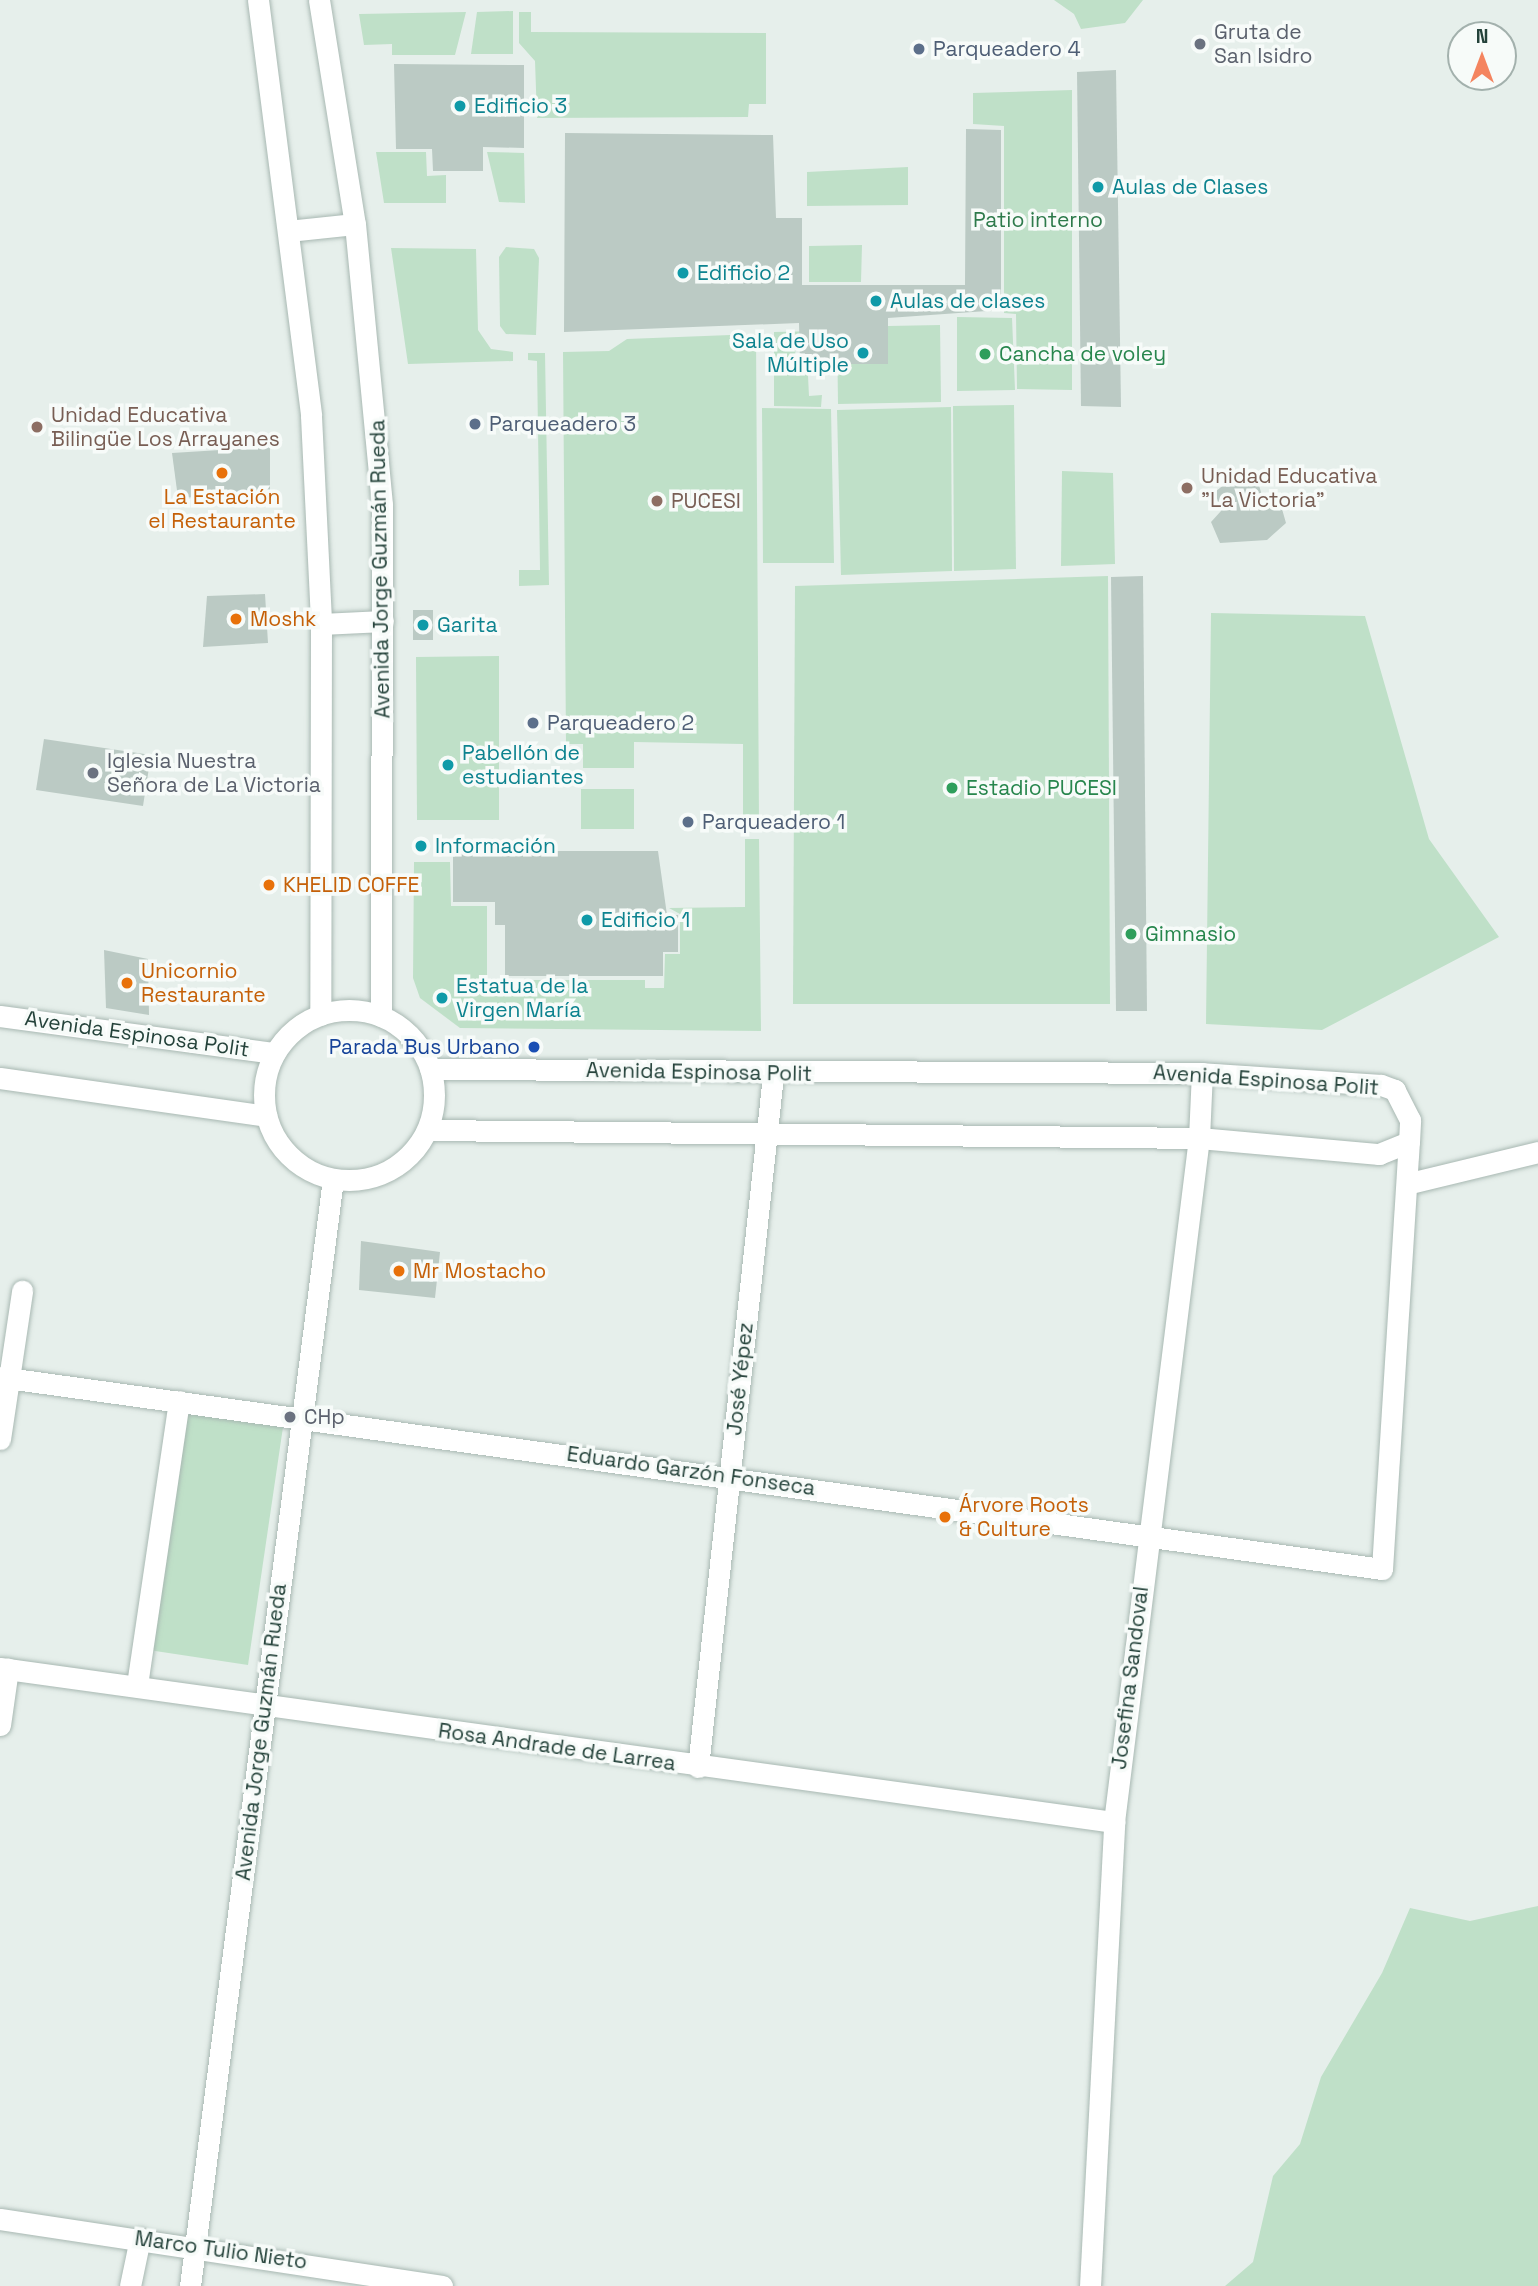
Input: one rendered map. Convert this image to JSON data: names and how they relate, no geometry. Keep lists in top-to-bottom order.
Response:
{
  "streets": {
    "street": [
      "Avenida Jorge Guzmán Rueda",
      "Avenida Espinosa Polit",
      "José Yépez",
      "Eduardo Garzón Fonseca",
      "Josefina Sandoval",
      "Rosa Andrade de Larrea",
      "Marco Tulio Nieto"
    ]
  },
  "crossings": [
    ["Avenida Jorge Guzmán Rueda", "Avenida Espinosa Polit"],
    ["Avenida Jorge Guzmán Rueda", "Eduardo Garzón Fonseca"],
    ["Avenida Jorge Guzmán Rueda", "Rosa Andrade de Larrea"],
    ["Avenida Jorge Guzmán Rueda", "Marco Tulio Nieto"],
    ["Avenida Espinosa Polit", "José Yépez"],
    ["Avenida Espinosa Polit", "Josefina Sandoval"],
    ["José Yépez", "Eduardo Garzón Fonseca"],
    ["José Yépez", "Rosa Andrade de Larrea"],
    ["Eduardo Garzón Fonseca", "Josefina Sandoval"],
    ["Josefina Sandoval", "Rosa Andrade de Larrea"]
  ],
  "parks": ["Patio interno"],
  "places": [
    "Gruta de San Isidro",
    "Parqueadero 4",
    "Edificio 3",
    "Aulas de Clases",
    "Edificio 2",
    "Aulas de clases",
    "Sala de Uso Múltiple",
    "Cancha de voley",
    "Parqueadero 3",
    "Unidad Educativa Bilingüe Los Arrayanes",
    "La Estación el Restaurante",
    "Unidad Educativa \"La Victoria\"",
    "PUCESI",
    "Moshk",
    "Garita",
    "Parqueadero 2",
    "Pabellón de estudiantes",
    "Iglesia Nuestra Señora de La Victoria",
    "Estadio PUCESI",
    "Parqueadero 1",
    "Información",
    "KHELID COFFE",
    "Edificio 1",
    "Gimnasio",
    "Unicornio Restaurante",
    "Estatua de la Virgen María",
    "Parada Bus Urbano",
    "Mr Mostacho",
    "CHp",
    "Árvore Roots & Culture"
  ],
  "north": "top"
}
